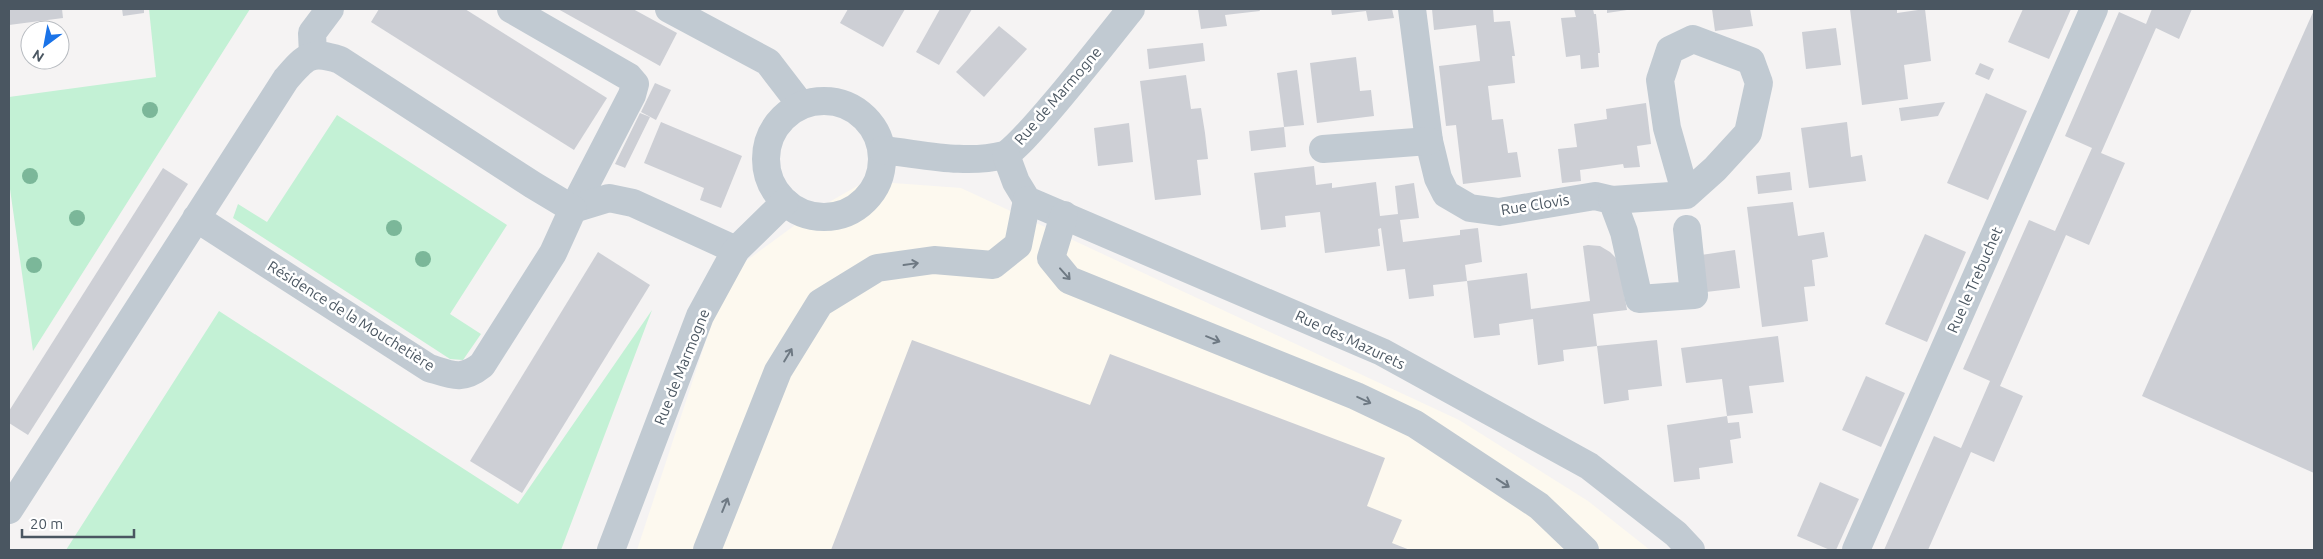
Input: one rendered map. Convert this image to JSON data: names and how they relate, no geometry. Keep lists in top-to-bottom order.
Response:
{
  "streets": {
    "street": [
      "Rue de Marmogne",
      "Rue Clovis",
      "Rue le Trebuchet",
      "Résidence de la Mouchetière",
      "Rue des Mazurets"
    ]
  },
  "scale_bar": "20 m",
  "north": "bottom left"
}
